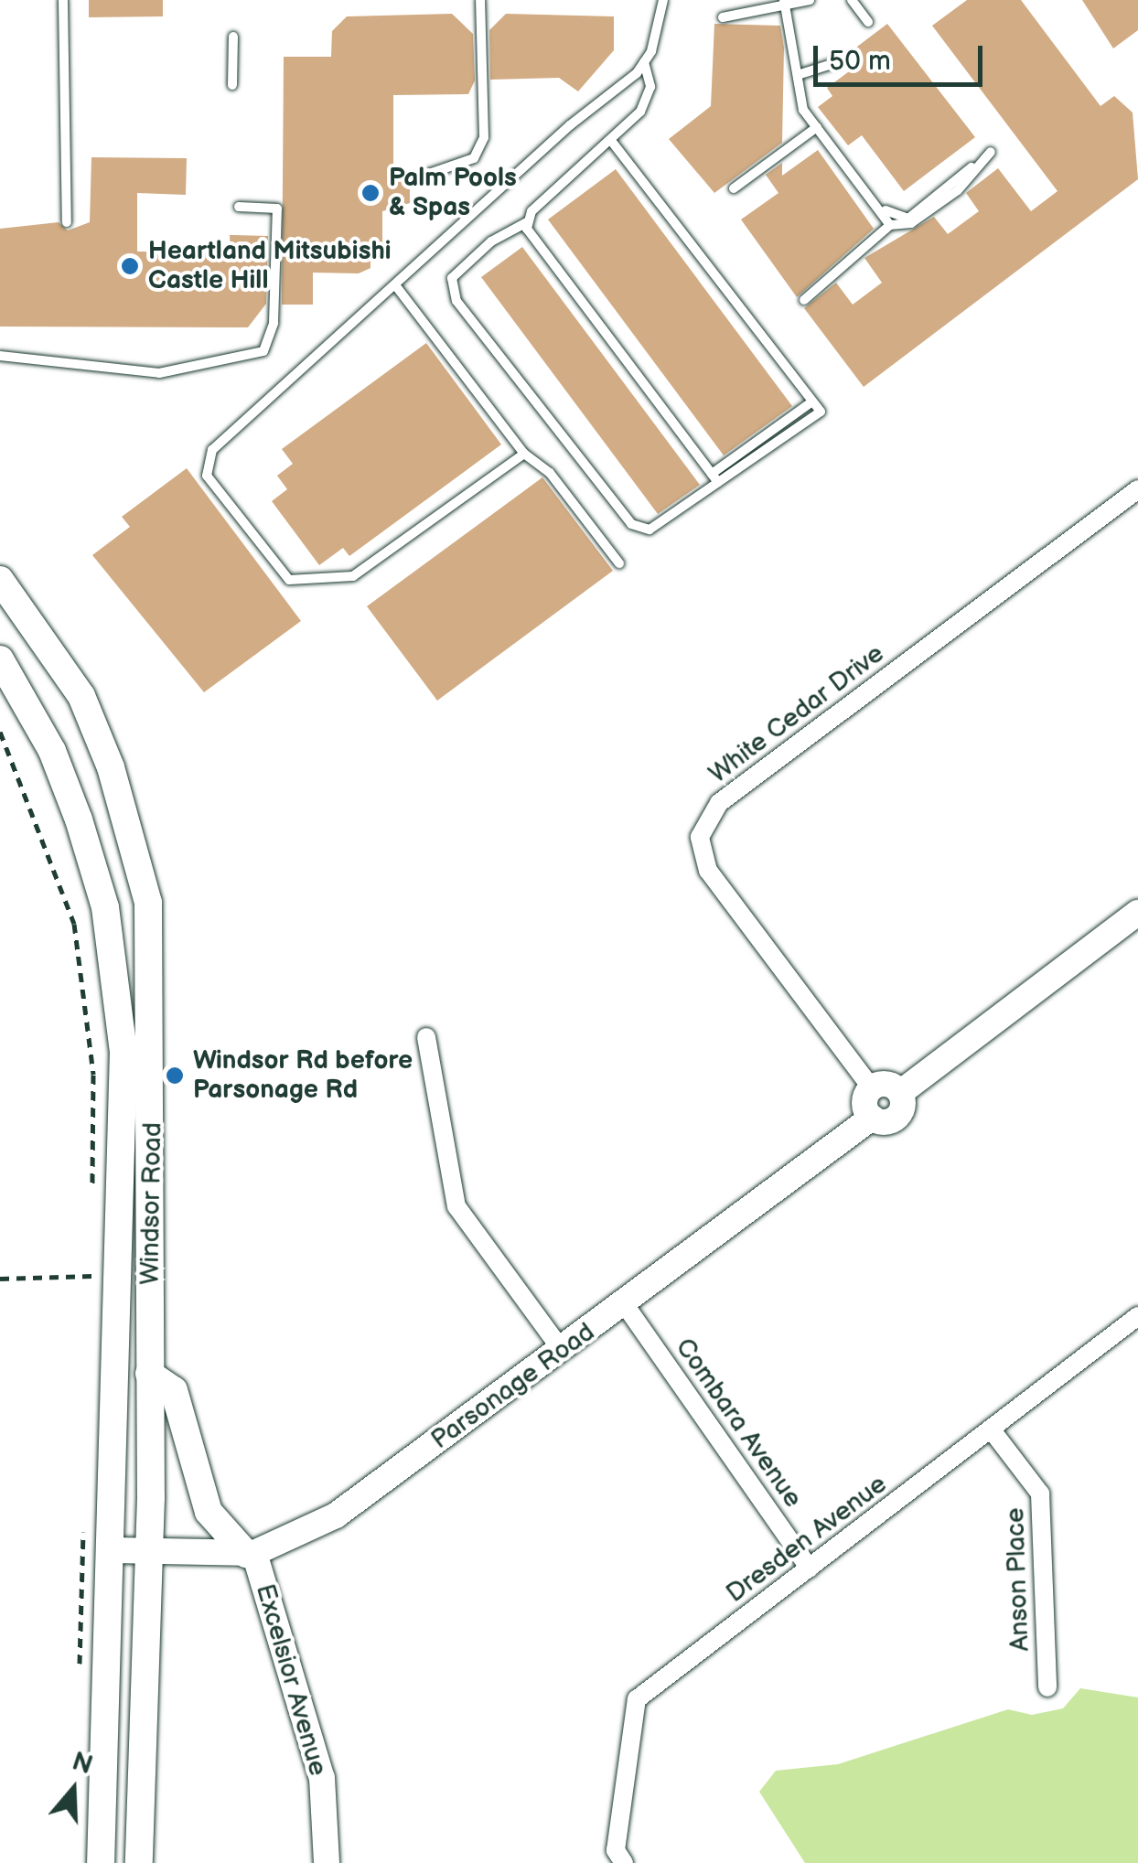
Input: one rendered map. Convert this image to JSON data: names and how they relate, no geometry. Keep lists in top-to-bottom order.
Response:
{
  "streets": {
    "main road": ["Windsor Road"],
    "street": [
      "White Cedar Drive",
      "Parsonage Road",
      "Combara Avenue",
      "Dresden Avenue",
      "Anson Place",
      "Excelsior Avenue"
    ]
  },
  "crossings": [
    ["White Cedar Drive", "Parsonage Road"],
    ["Windsor Road", "Parsonage Road"],
    ["Parsonage Road", "Combara Avenue"],
    ["Parsonage Road", "Excelsior Avenue"],
    ["Combara Avenue", "Dresden Avenue"],
    ["Dresden Avenue", "Anson Place"]
  ],
  "places": ["Palm Pools & Spas", "Heartland Mitsubishi Castle Hill", "Windsor Rd before Parsonage Rd"],
  "scale_bar": "50 m",
  "north": "top"
}
